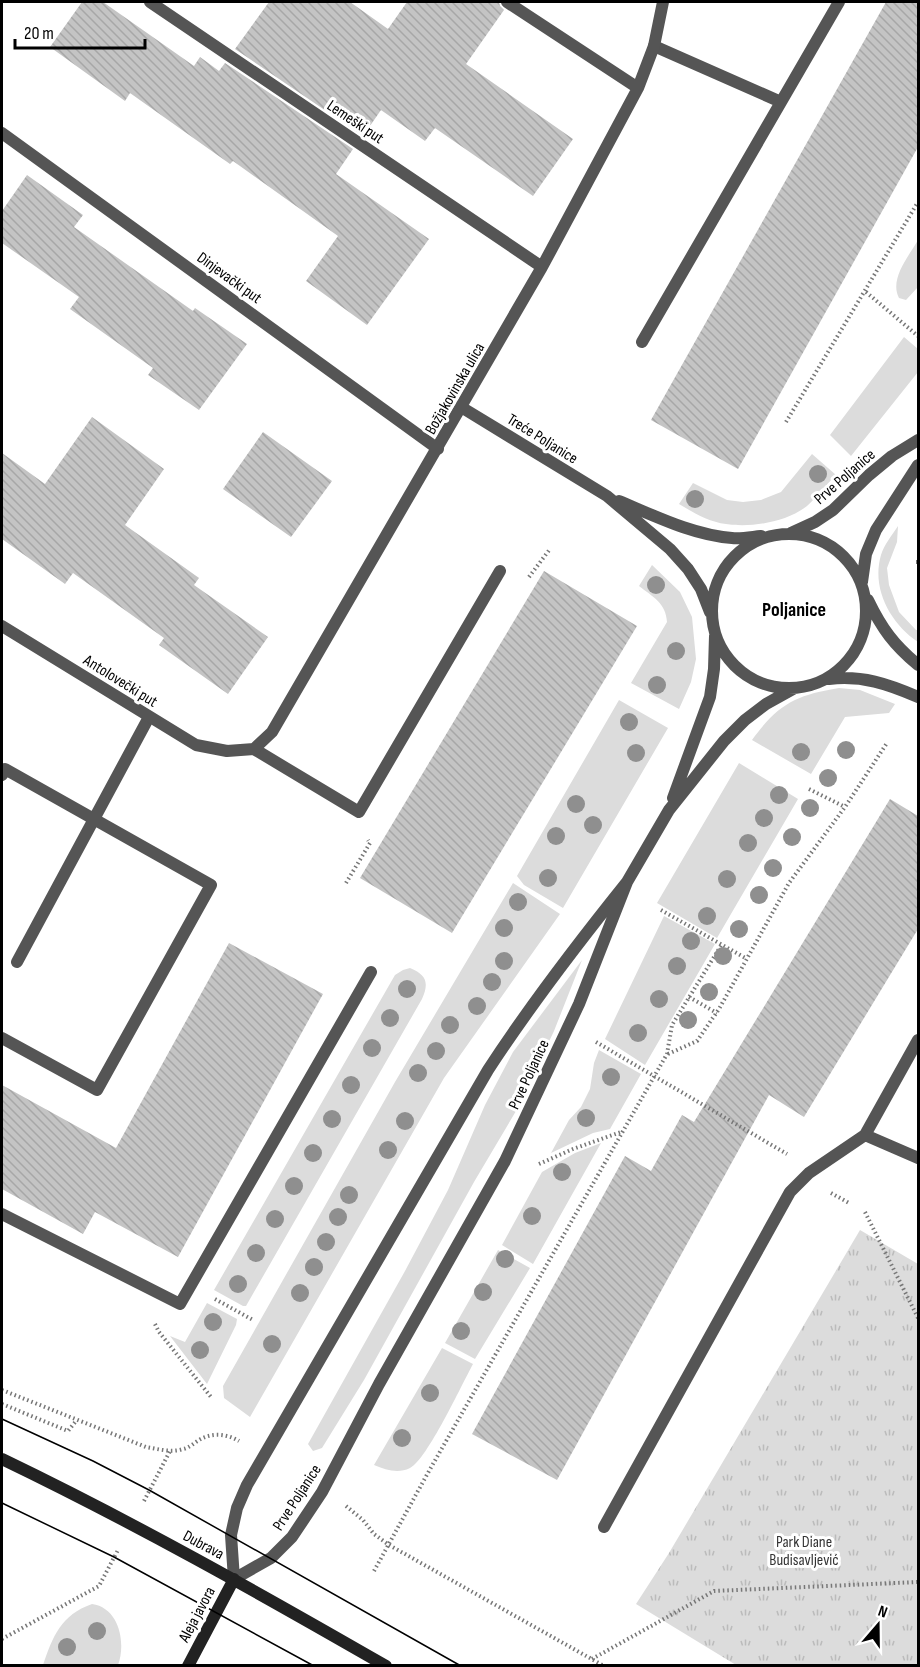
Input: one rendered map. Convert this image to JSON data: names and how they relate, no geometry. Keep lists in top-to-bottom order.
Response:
{
  "streets": {
    "main road": ["Dubrava", "Aleja javora"],
    "street": [
      "Lemeški put",
      "Dinjevački put",
      "Božjakovinska ulica",
      "Treće Poljanice",
      "Prve Poljanice",
      "Antolovečki put"
    ]
  },
  "crossings": [
    ["Lemeški put", "Božjakovinska ulica"],
    ["Dinjevački put", "Božjakovinska ulica"],
    ["Božjakovinska ulica", "Treće Poljanice"],
    ["Božjakovinska ulica", "Antolovečki put"],
    ["Treće Poljanice", "Prve Poljanice"],
    ["Prve Poljanice", "Dubrava"],
    ["Prve Poljanice", "Aleja javora"],
    ["Dubrava", "Aleja javora"]
  ],
  "districts": ["Poljanice"],
  "parks": ["Park Diane Budisavljević"],
  "scale_bar": "20 m",
  "north": "top"
}
